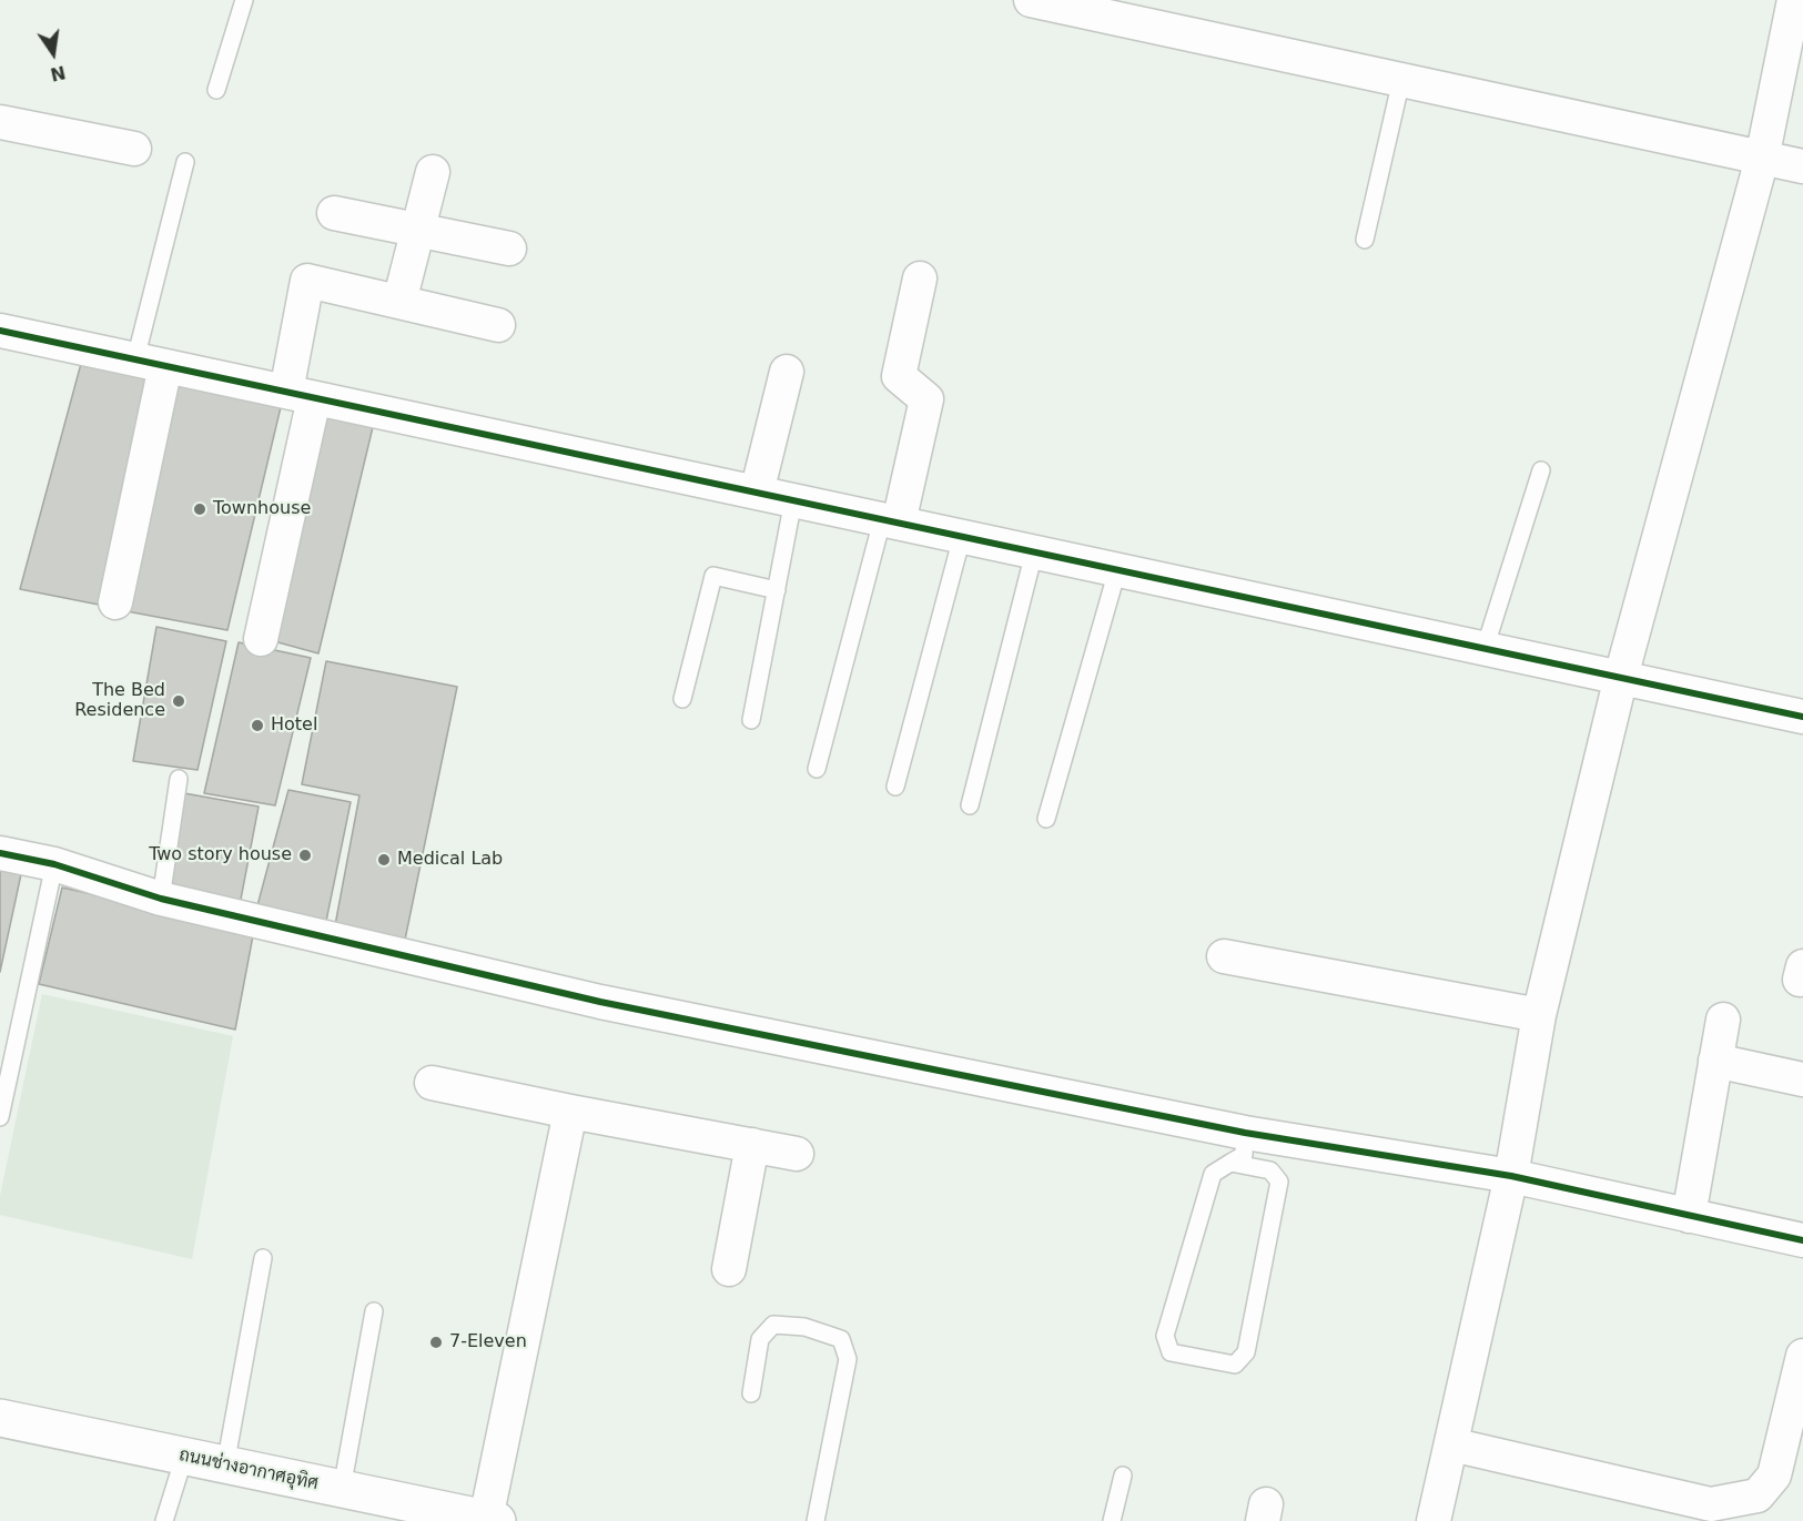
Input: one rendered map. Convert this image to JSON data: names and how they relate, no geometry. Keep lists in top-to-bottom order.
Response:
{
  "streets": {
    "street": ["ถนนช่างอากาศอุทิศ"]
  },
  "places": [
    "Townhouse",
    "The Bed Residence",
    "Hotel",
    "Two story house",
    "Medical Lab",
    "7-Eleven"
  ],
  "north": "bottom"
}
